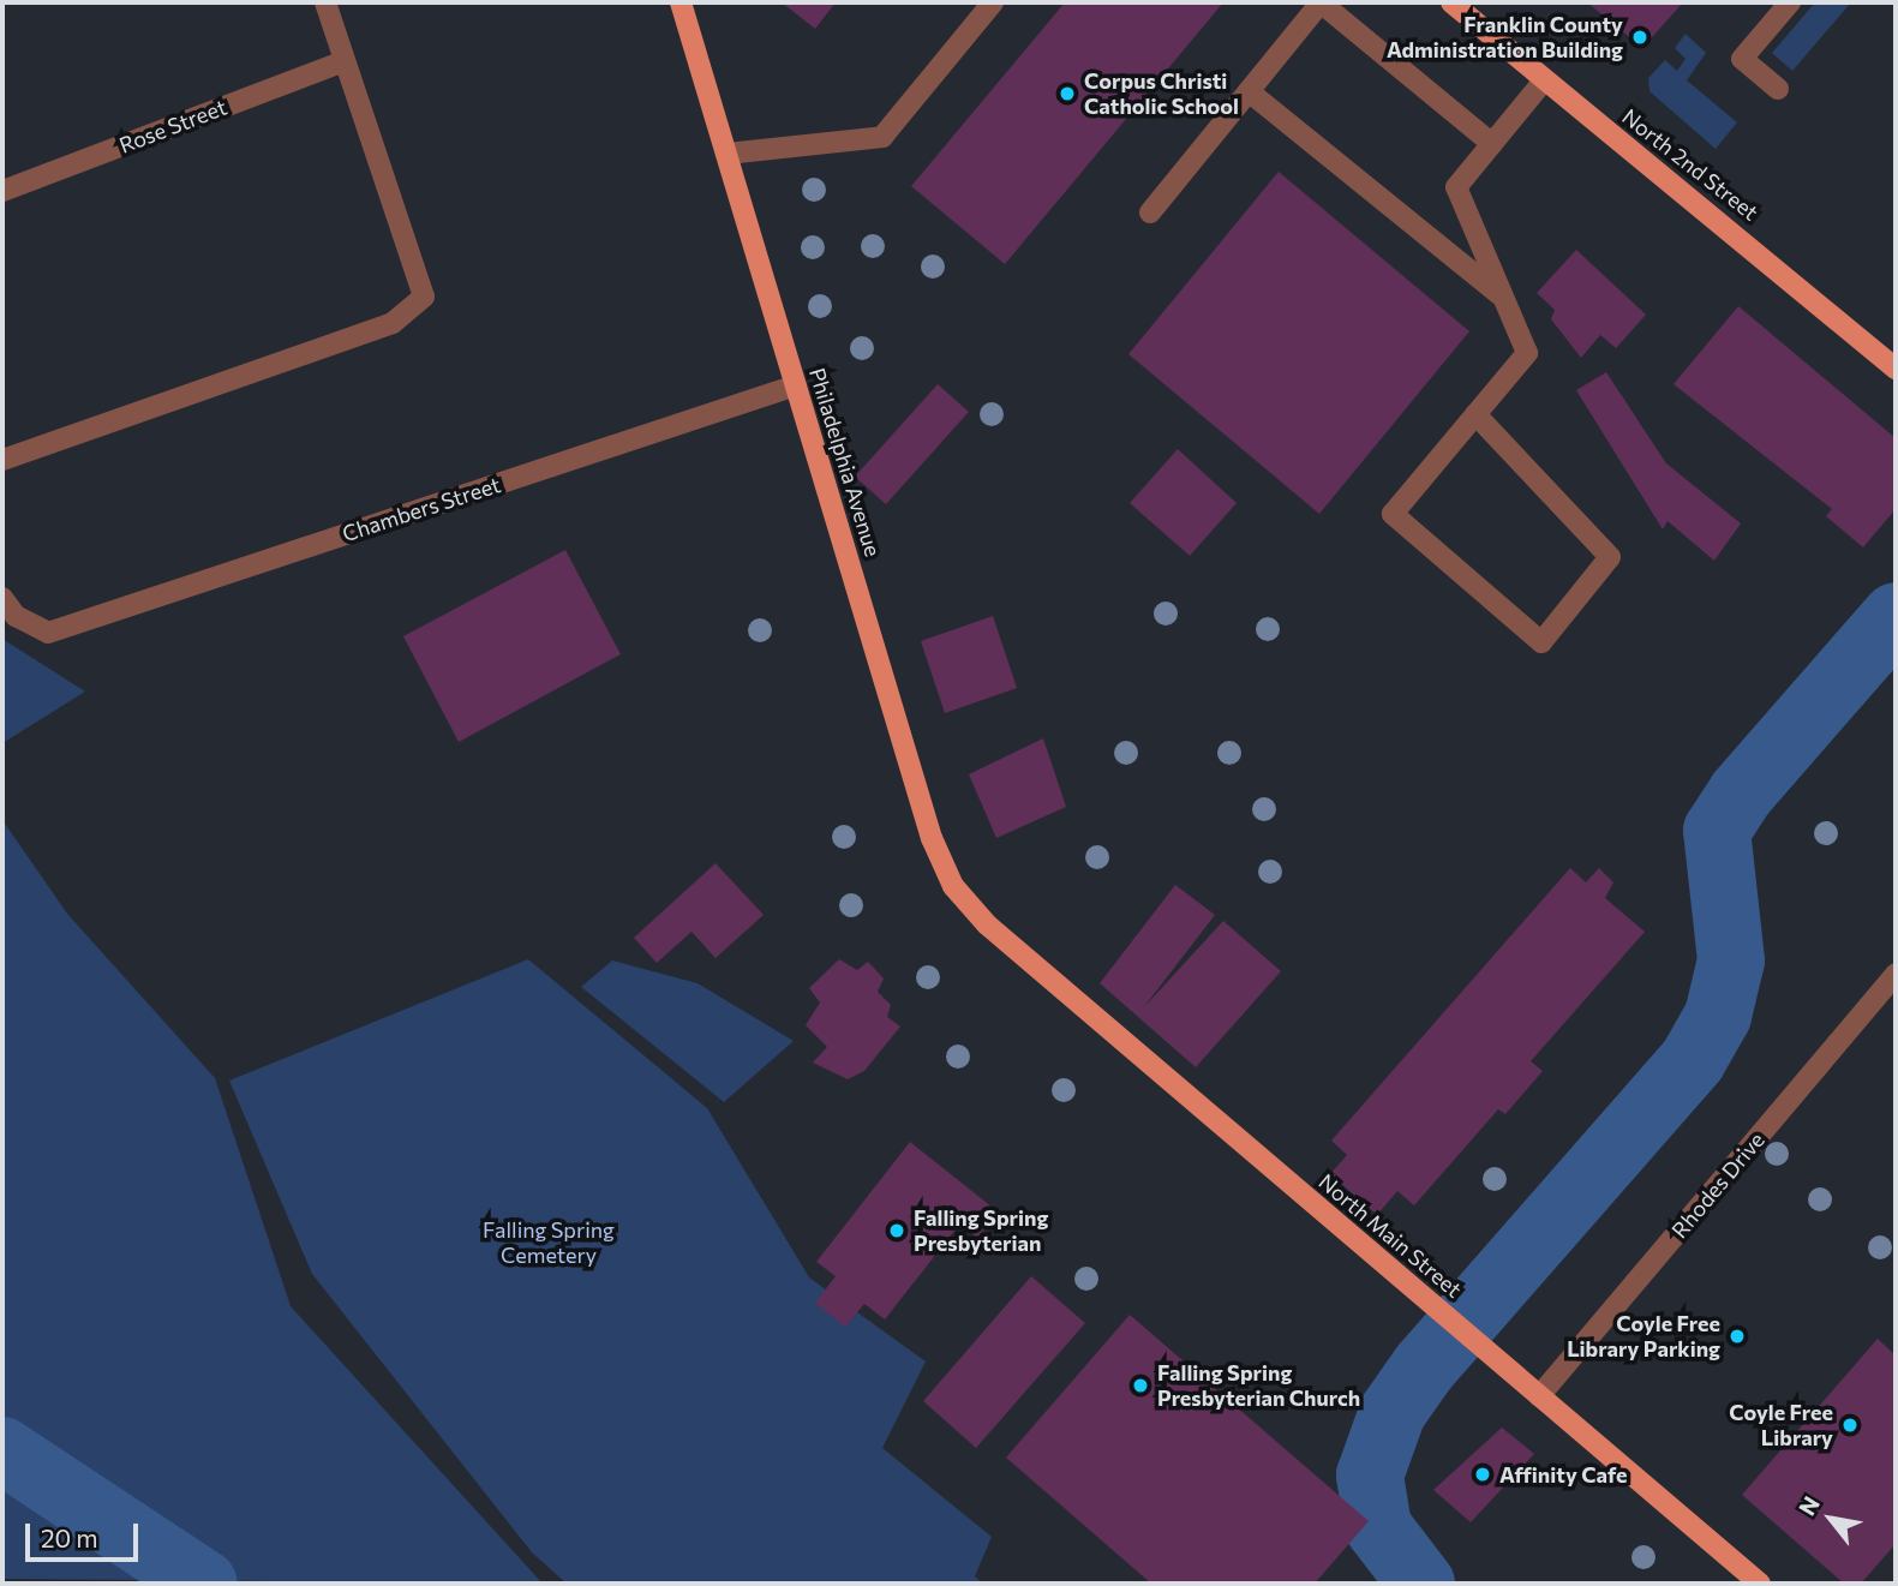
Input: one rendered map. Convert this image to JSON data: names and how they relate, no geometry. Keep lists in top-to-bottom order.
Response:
{
  "streets": {
    "main road": ["North 2nd Street", "Philadelphia Avenue", "North Main Street"],
    "street": ["Rose Street", "Chambers Street", "Rhodes Drive"]
  },
  "crossings": [
    ["Philadelphia Avenue", "Chambers Street"],
    ["Philadelphia Avenue", "North Main Street"],
    ["Rhodes Drive", "North Main Street"]
  ],
  "parks": ["Falling Spring Cemetery"],
  "places": [
    "Franklin County Administration Building",
    "Corpus Christi Catholic School",
    "Falling Spring Presbyterian",
    "Coyle Free Library Parking",
    "Falling Spring Presbyterian Church",
    "Coyle Free Library",
    "Affinity Cafe"
  ],
  "scale_bar": "20 m",
  "north": "top left"
}
